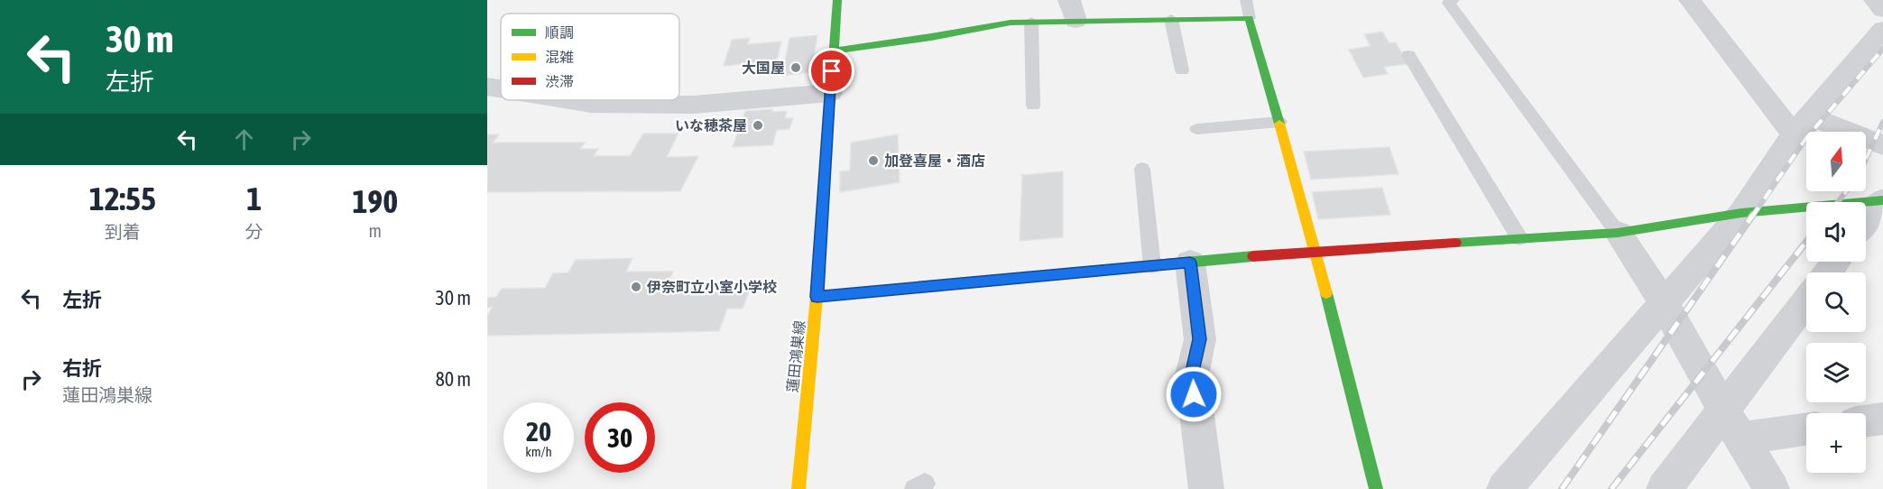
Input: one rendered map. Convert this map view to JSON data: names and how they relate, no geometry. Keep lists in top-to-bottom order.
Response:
{
  "streets": {
    "street": ["蓮田鴻巣線"]
  },
  "places": [
    "大国屋",
    "いな穂茶屋",
    "加登喜屋・酒店",
    "伊奈町立小室小学校"
  ],
  "legend": ["順調", "混雑", "渋滞"],
  "north": "top",
  "page": {
    "turn": ["30 m", "左折"],
    "map_buttons": "+",
    "eta": [
      "12:55",
      "到着",
      "1",
      "分",
      "190",
      "m"
    ],
    "list": [
      {
        "name": "左折",
        "value": "30 m"
      },
      {
        "name": "右折",
        "note": "蓮田鴻巣線",
        "value": "80 m"
      }
    ],
    "speed": "20 km/h",
    "limit": "30"
  }
}
